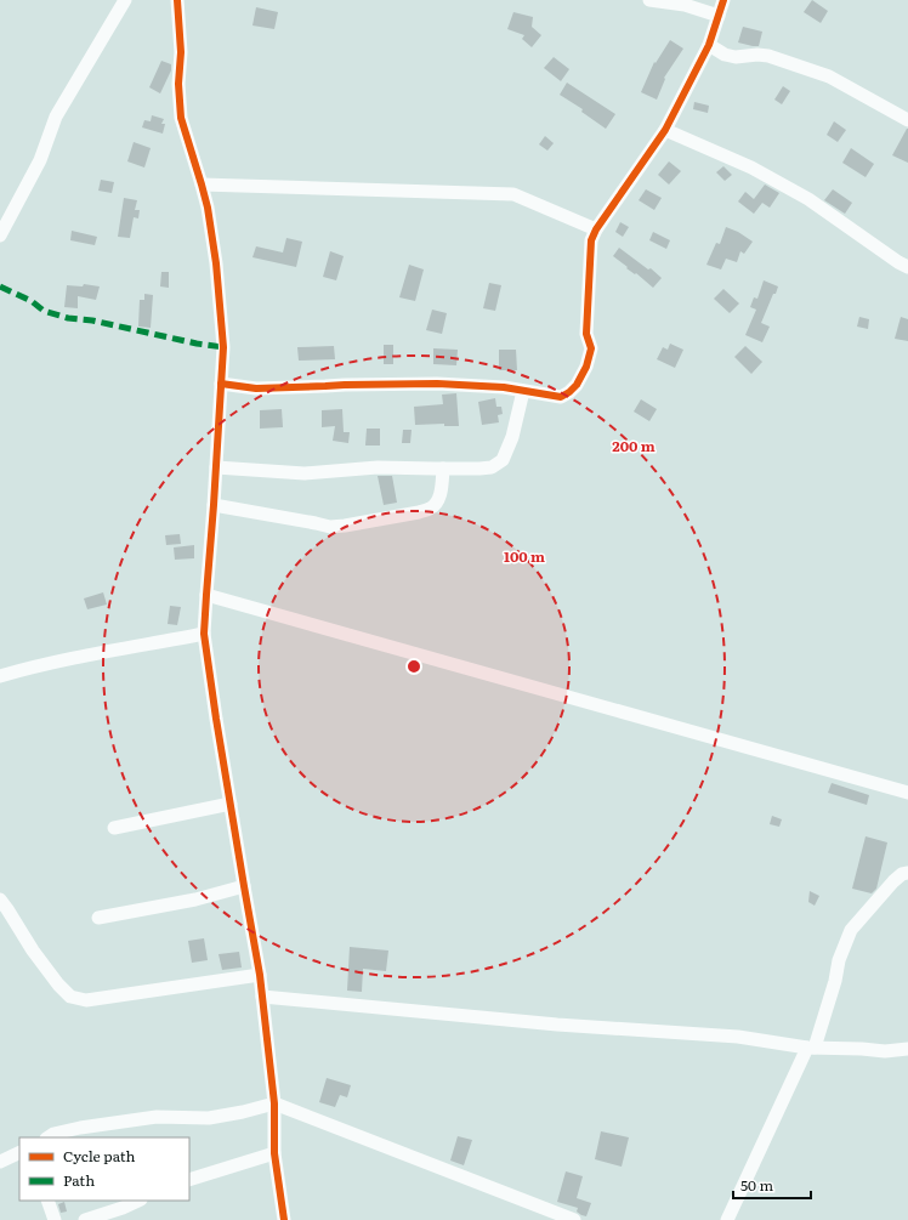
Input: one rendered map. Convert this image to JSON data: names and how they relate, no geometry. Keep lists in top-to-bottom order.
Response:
{
  "legend": ["Cycle path", "Path"],
  "scale_bar": "50 m",
  "rings": ["200 m", "100 m"]
}
